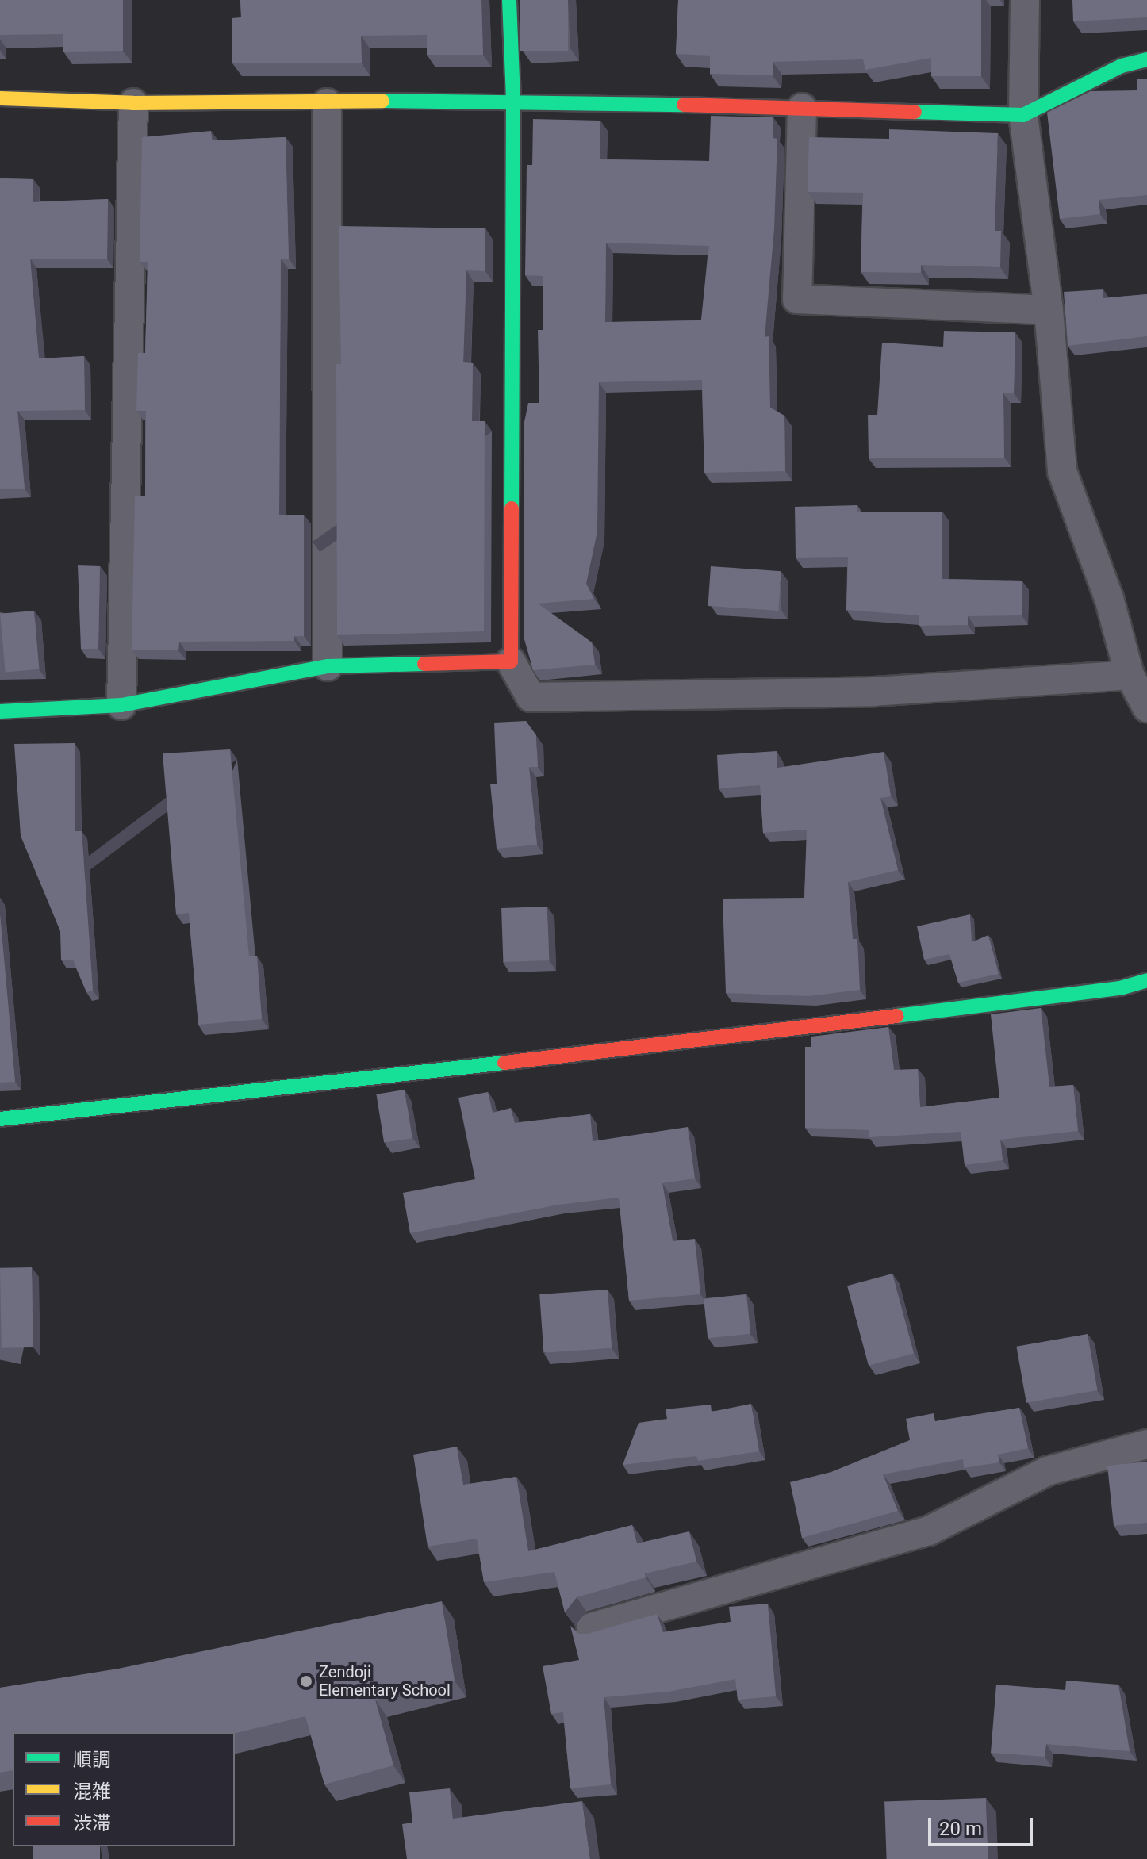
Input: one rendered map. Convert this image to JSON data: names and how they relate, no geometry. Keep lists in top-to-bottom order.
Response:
{
  "places": ["Zendoji Elementary School"],
  "legend": ["順調", "混雑", "渋滞"],
  "scale_bar": "20 m"
}
